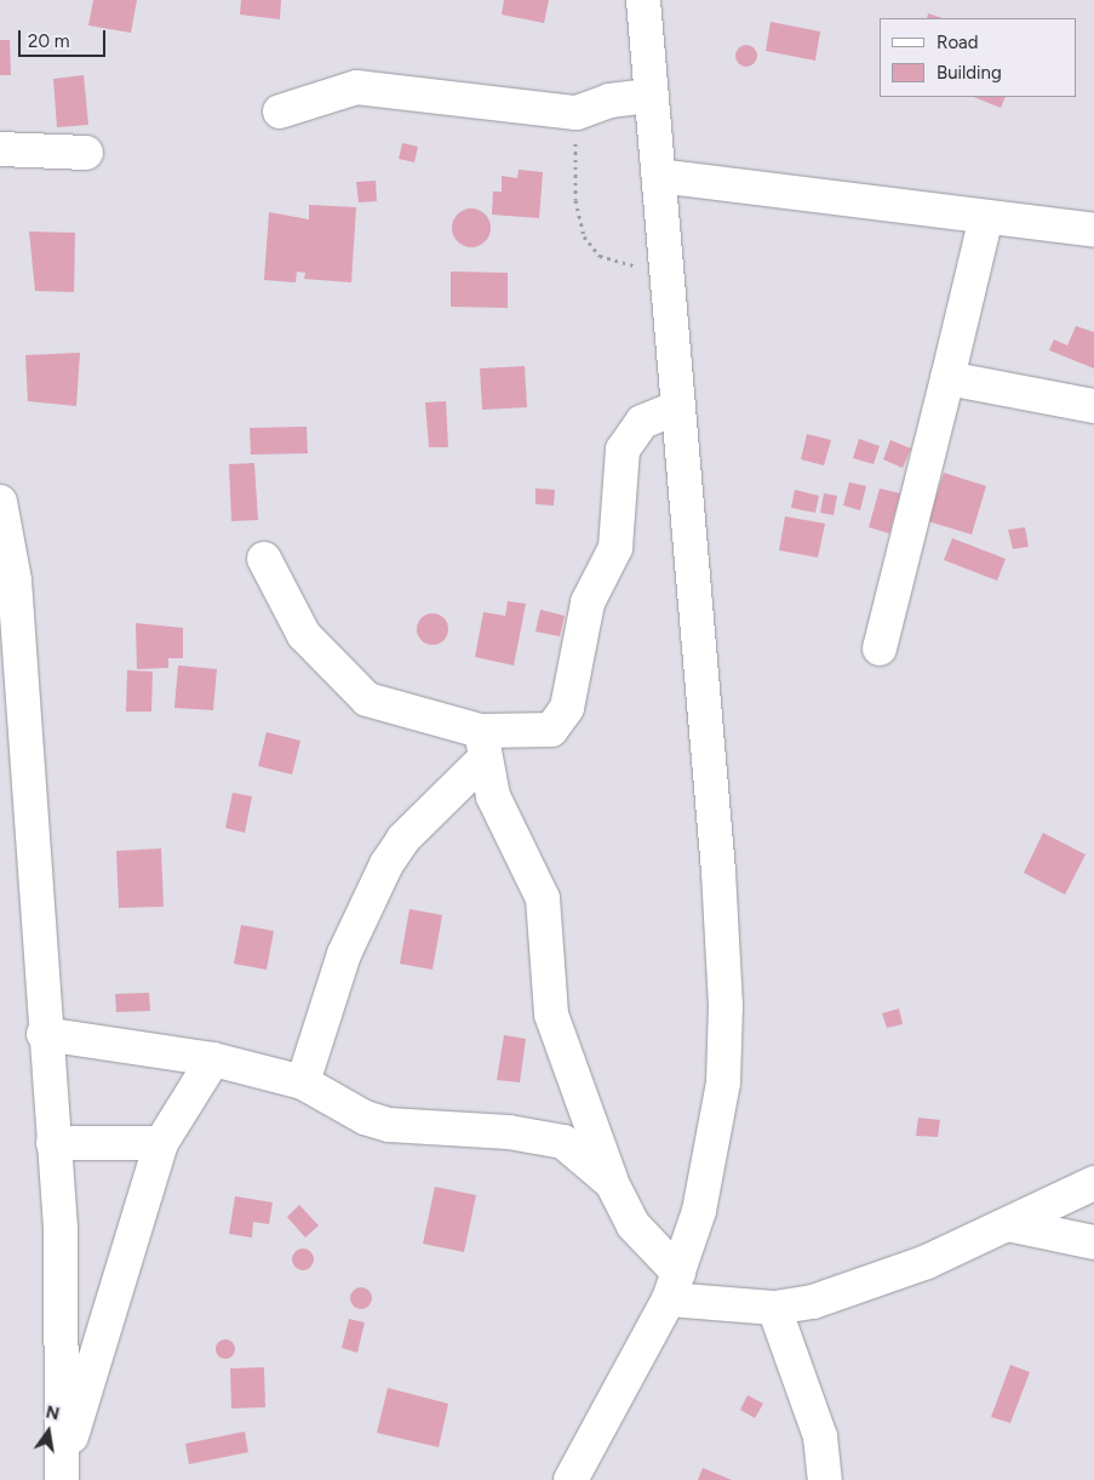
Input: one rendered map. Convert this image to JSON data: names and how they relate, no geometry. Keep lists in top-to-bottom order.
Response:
{
  "legend": ["Road", "Building"],
  "scale_bar": "20 m",
  "north": "top"
}
